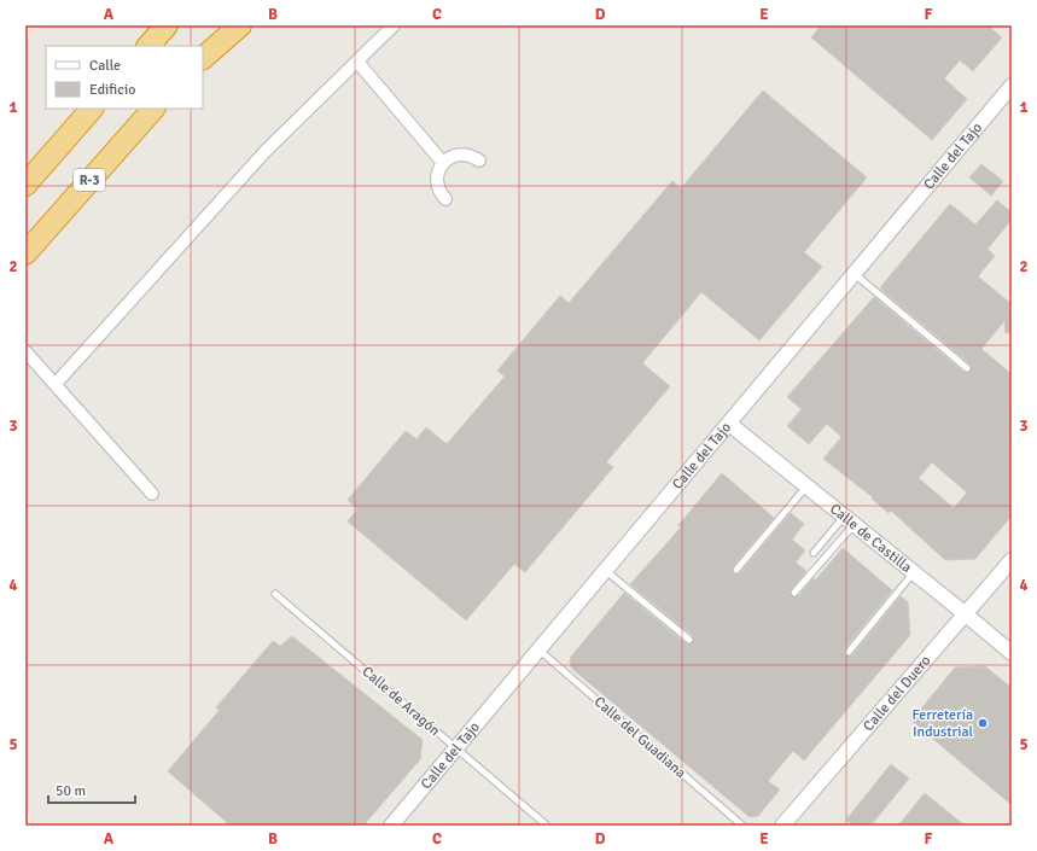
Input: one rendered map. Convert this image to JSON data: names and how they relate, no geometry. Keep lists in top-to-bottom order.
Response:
{
  "streets": {
    "highway": ["R-3"],
    "street": ["Calle del Tajo", "Calle de Castilla", "Calle del Duero"],
    "lane": ["Calle de Aragón", "Calle del Guadiana"]
  },
  "crossings": [
    ["Calle del Tajo", "Calle de Castilla"],
    ["Calle del Tajo", "Calle de Aragón"],
    ["Calle del Tajo", "Calle del Guadiana"],
    ["Calle de Castilla", "Calle del Duero"]
  ],
  "places": ["Ferretería Industrial"],
  "legend": ["Calle", "Edificio"],
  "scale_bar": "50 m",
  "grid": {
    "columns": [
      "A",
      "B",
      "C",
      "D",
      "E",
      "F"
    ],
    "rows": [
      "1",
      "2",
      "3",
      "4",
      "5"
    ]
  }
}
